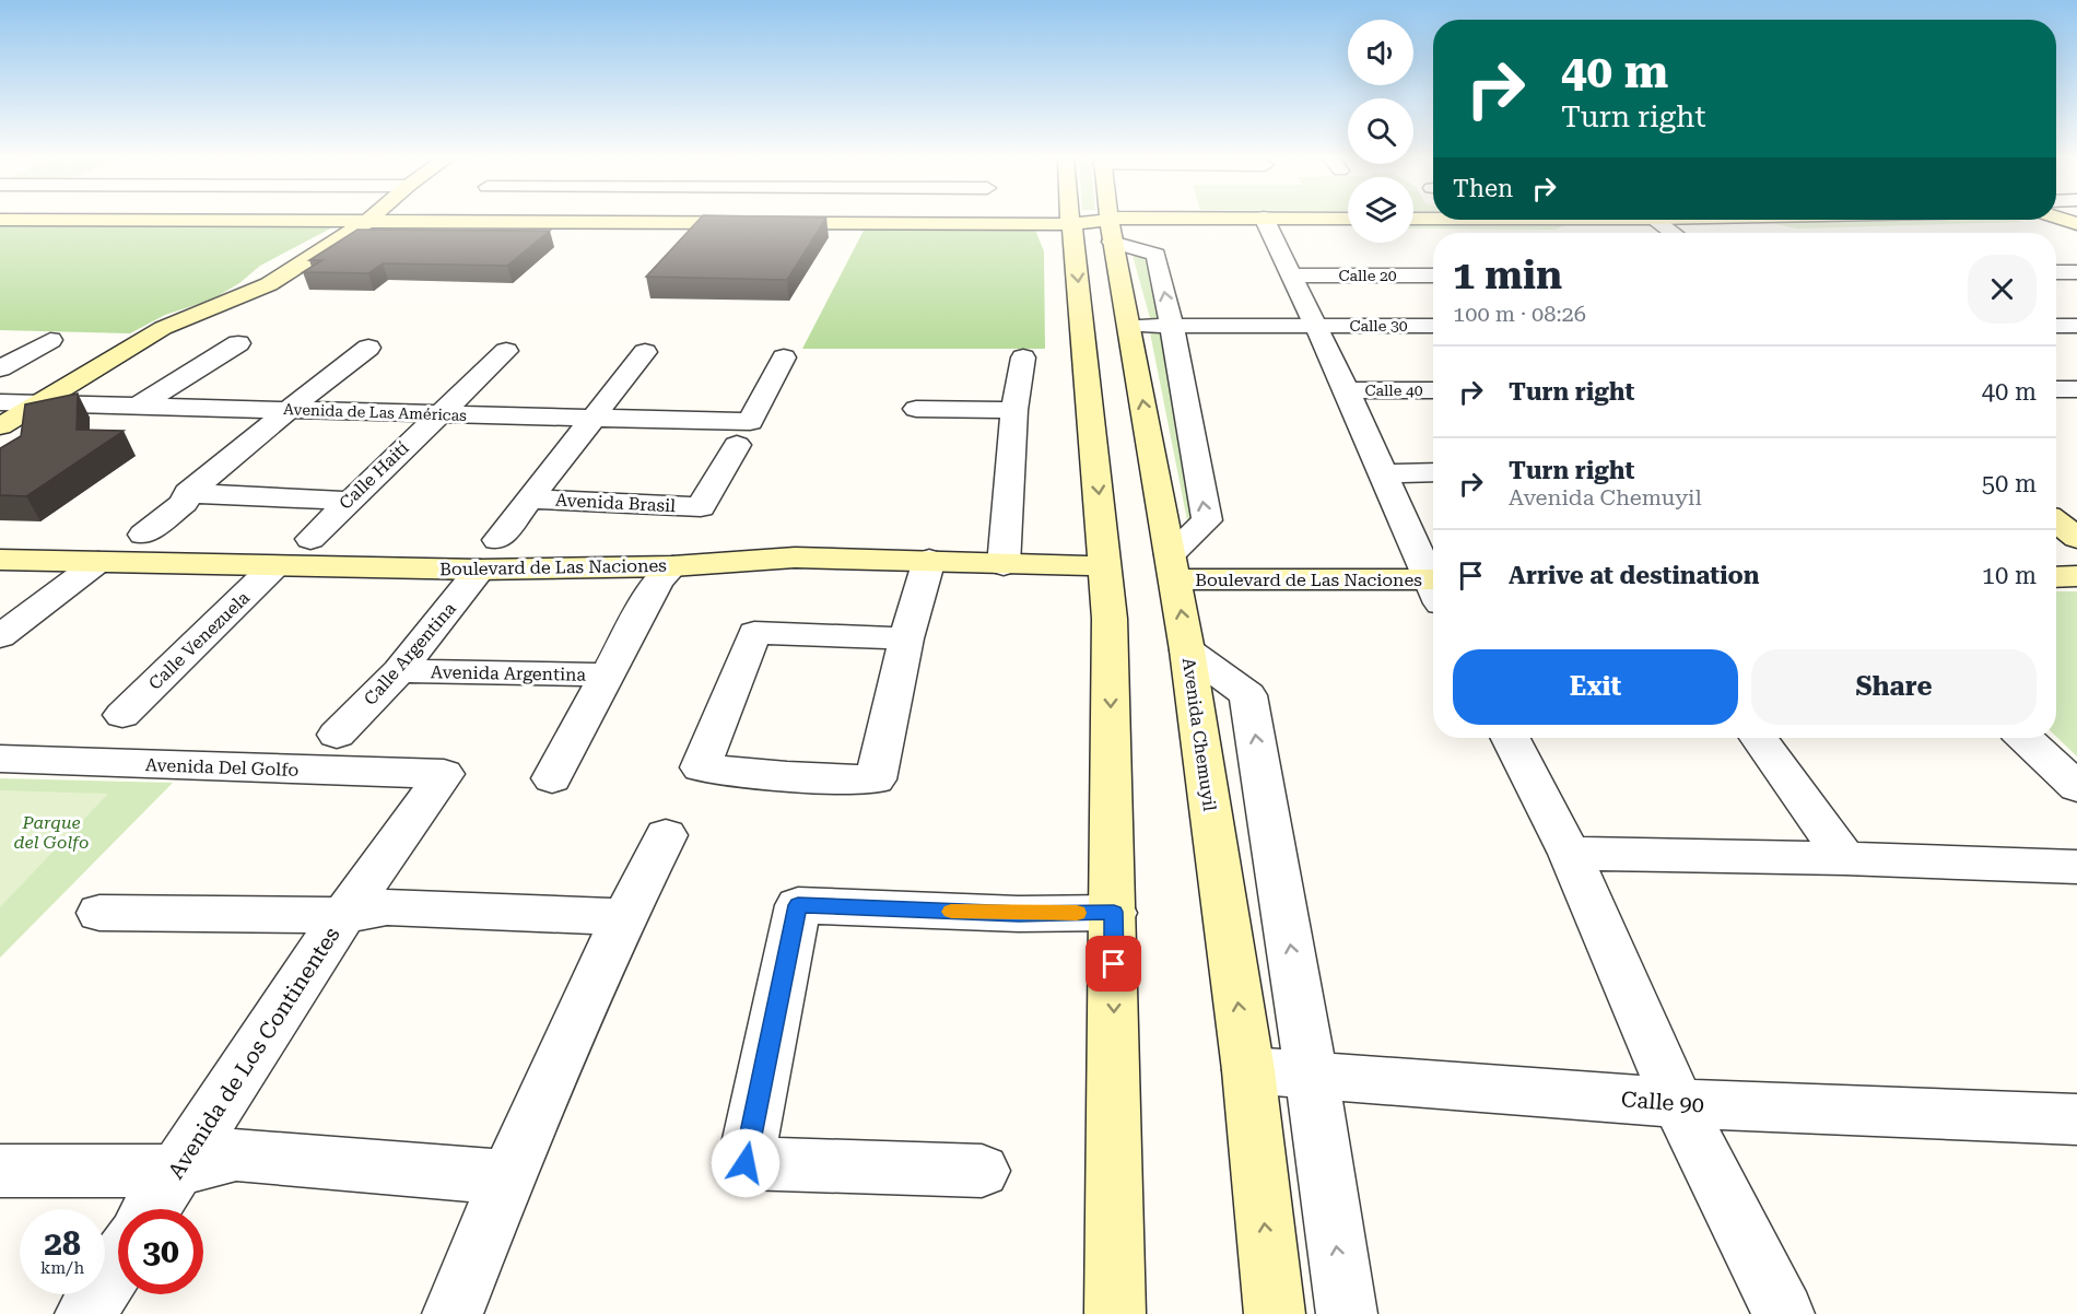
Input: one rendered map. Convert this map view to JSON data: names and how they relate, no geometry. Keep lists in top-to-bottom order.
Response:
{
  "streets": {
    "main road": ["Boulevard de Las Naciones", "Avenida Chemuyil"],
    "street": [
      "Calle 20",
      "Calle 30",
      "Calle 40",
      "Avenida de Las Américas",
      "Calle Haití",
      "Avenida Brasil",
      "Calle Venezuela",
      "Calle Argentina",
      "Avenida Argentina",
      "Avenida Del Golfo",
      "Avenida de Los Continentes",
      "Calle 90"
    ]
  },
  "crossings": [
    ["Calle 30", "Avenida Chemuyil"],
    ["Avenida de Las Américas", "Calle Haití"],
    ["Avenida de Las Américas", "Avenida Brasil"],
    ["Avenida Brasil", "Boulevard de Las Naciones"],
    ["Avenida Brasil", "Calle Argentina"],
    ["Boulevard de Las Naciones", "Calle Venezuela"],
    ["Boulevard de Las Naciones", "Calle Argentina"],
    ["Boulevard de Las Naciones", "Avenida Argentina"],
    ["Boulevard de Las Naciones", "Avenida Chemuyil"],
    ["Calle Argentina", "Avenida Argentina"],
    ["Avenida Chemuyil", "Calle 90"],
    ["Avenida Del Golfo", "Avenida de Los Continentes"]
  ],
  "parks": ["Parque del Golfo"],
  "page": {
    "turn": ["40 m", "Turn right"],
    "then": "Then",
    "heading": ["1 min", "100 m · 08:26"],
    "list": [
      {
        "name": "Turn right",
        "value": "40 m"
      },
      {
        "name": "Turn right",
        "note": "Avenida Chemuyil",
        "value": "50 m"
      },
      {
        "name": "Arrive at destination",
        "value": "10 m"
      }
    ],
    "buttons": ["Exit", "Share"],
    "speed": "28 km/h",
    "limit": "30"
  }
}
